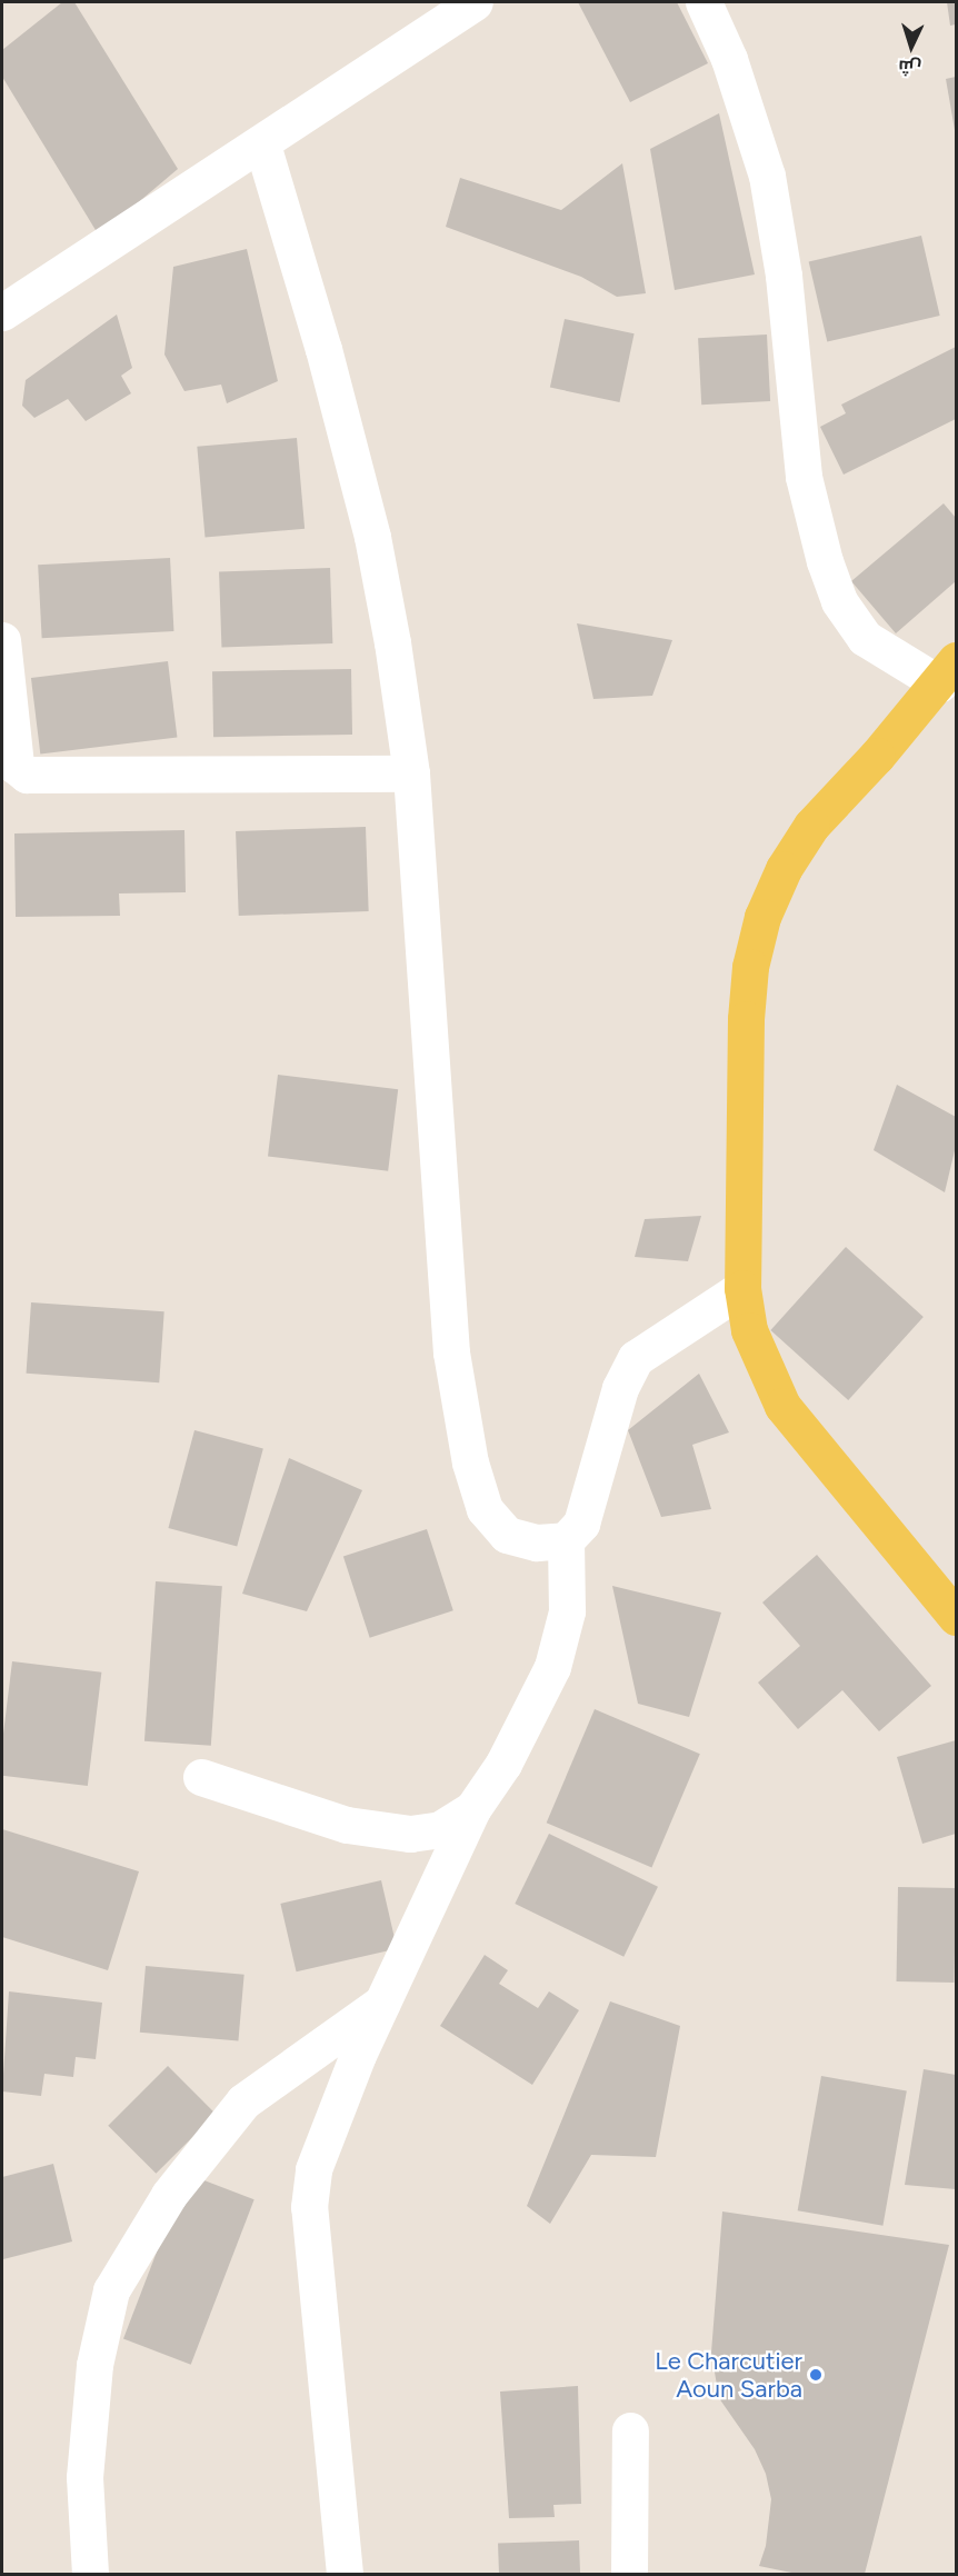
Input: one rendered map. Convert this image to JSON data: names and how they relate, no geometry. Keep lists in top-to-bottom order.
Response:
{
  "places": ["Le Charcutier Aoun Sarba"],
  "north": "bottom"
}
